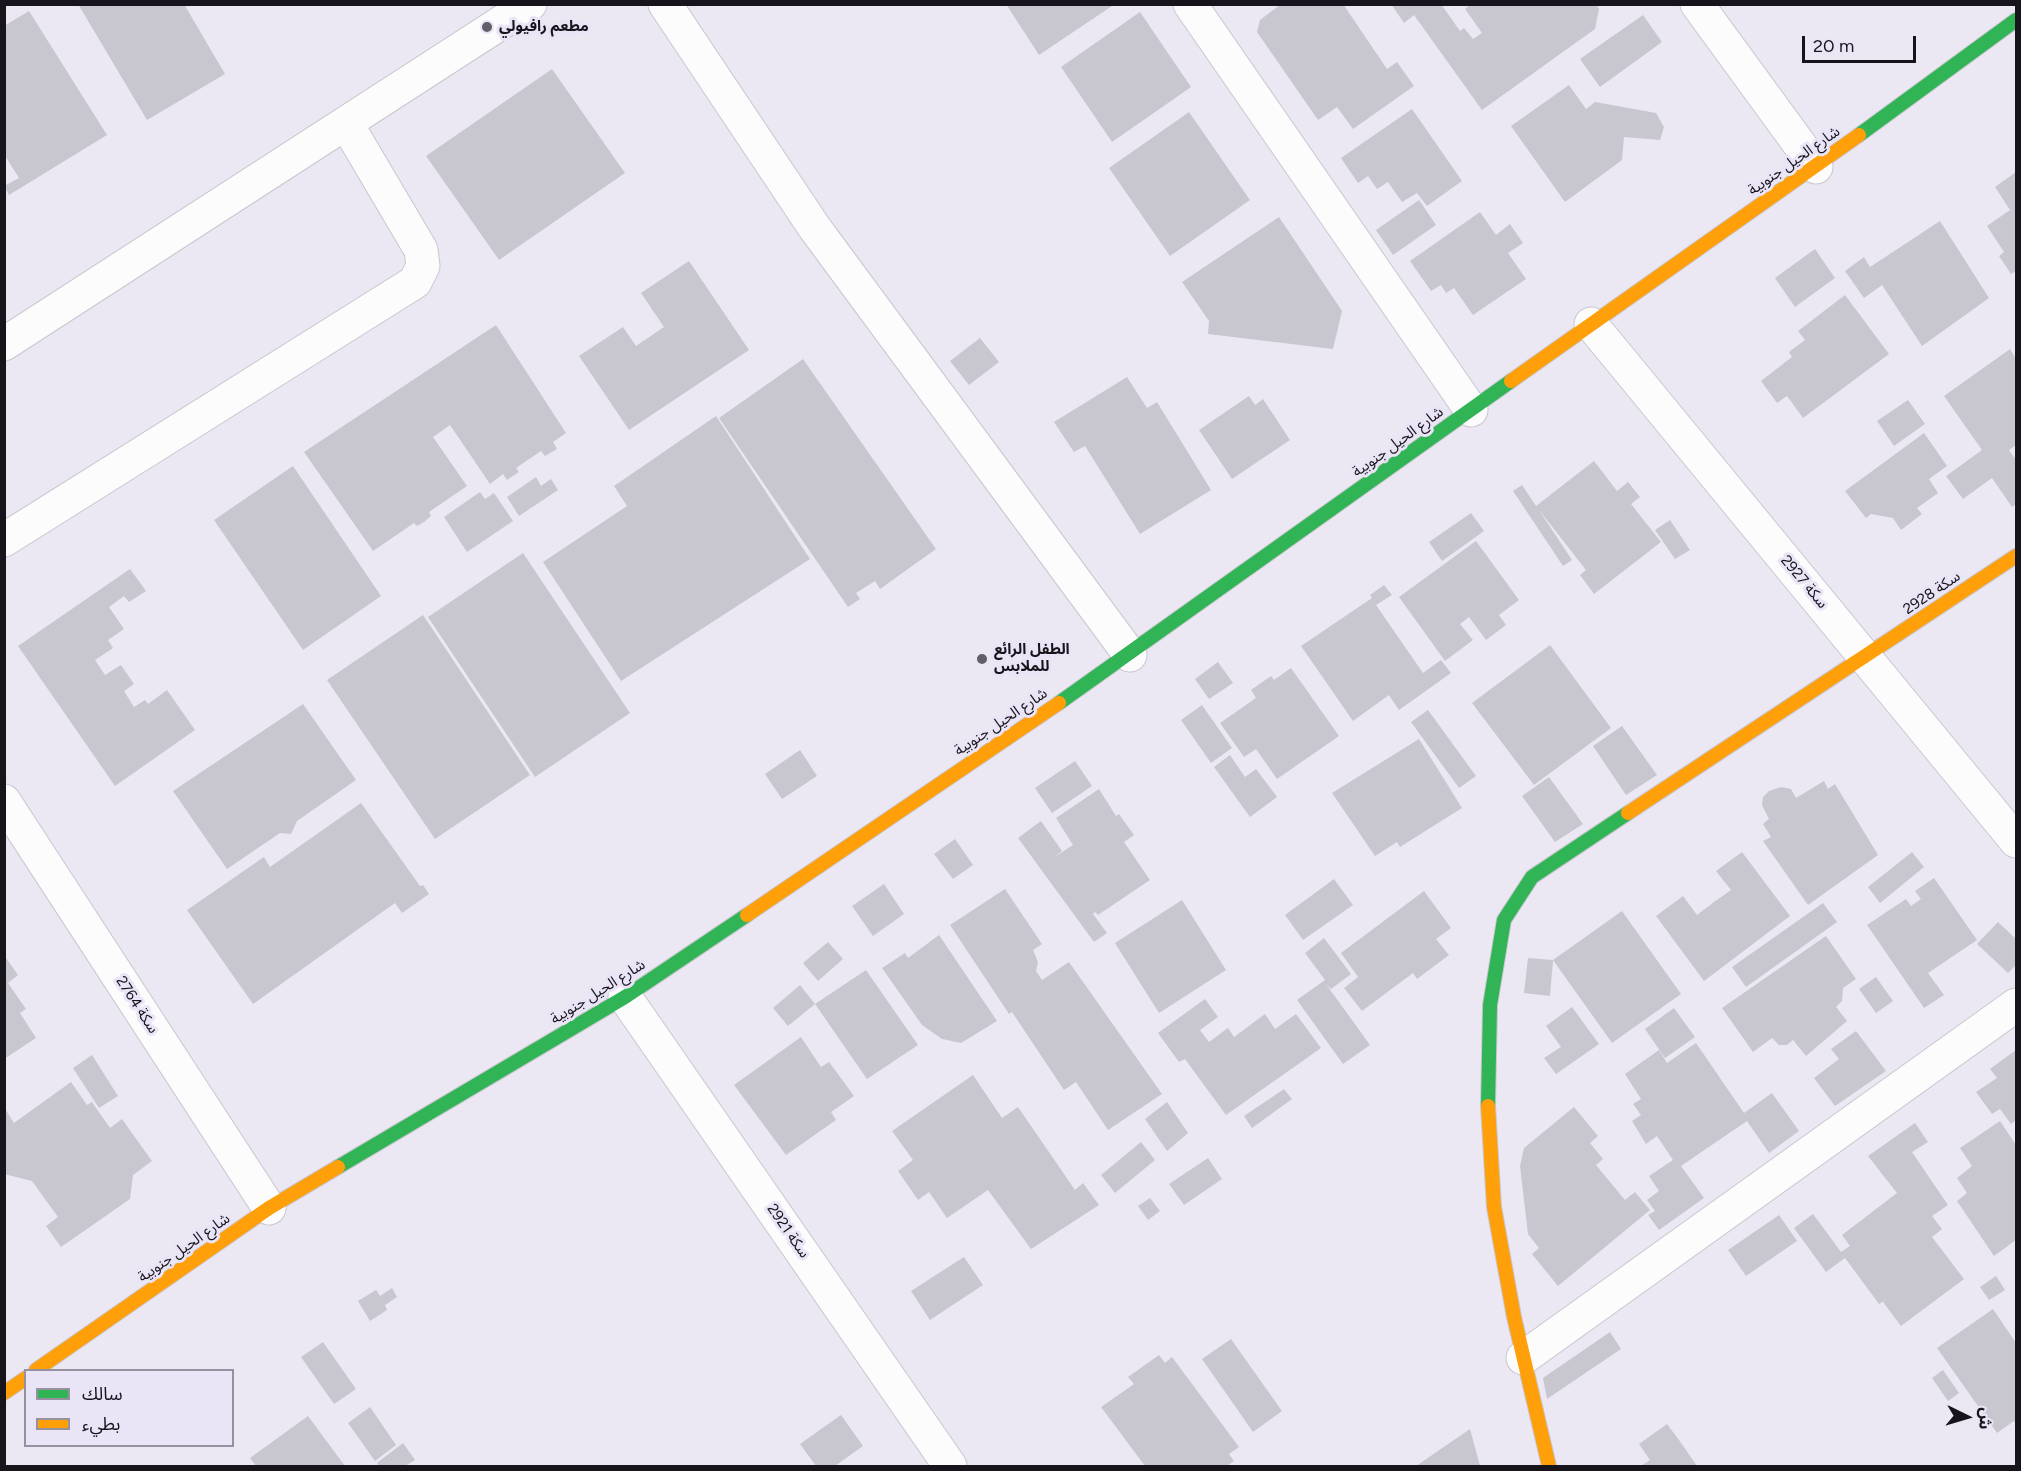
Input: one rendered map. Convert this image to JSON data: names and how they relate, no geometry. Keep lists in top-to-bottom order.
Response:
{
  "streets": {
    "street": [
      "شارع الحيل جنوبية",
      "سكة 2927",
      "سكة 2928",
      "سكة 2764",
      "سكة 2921"
    ]
  },
  "crossings": [
    ["شارع الحيل جنوبية", "سكة 2927"],
    ["شارع الحيل جنوبية", "سكة 2764"],
    ["شارع الحيل جنوبية", "سكة 2921"],
    ["سكة 2927", "سكة 2928"]
  ],
  "places": ["مطعم رافيولي", "الطفل الرائع للملابس"],
  "legend": ["سالك", "بطيء"],
  "scale_bar": "20 m",
  "north": "right"
}
